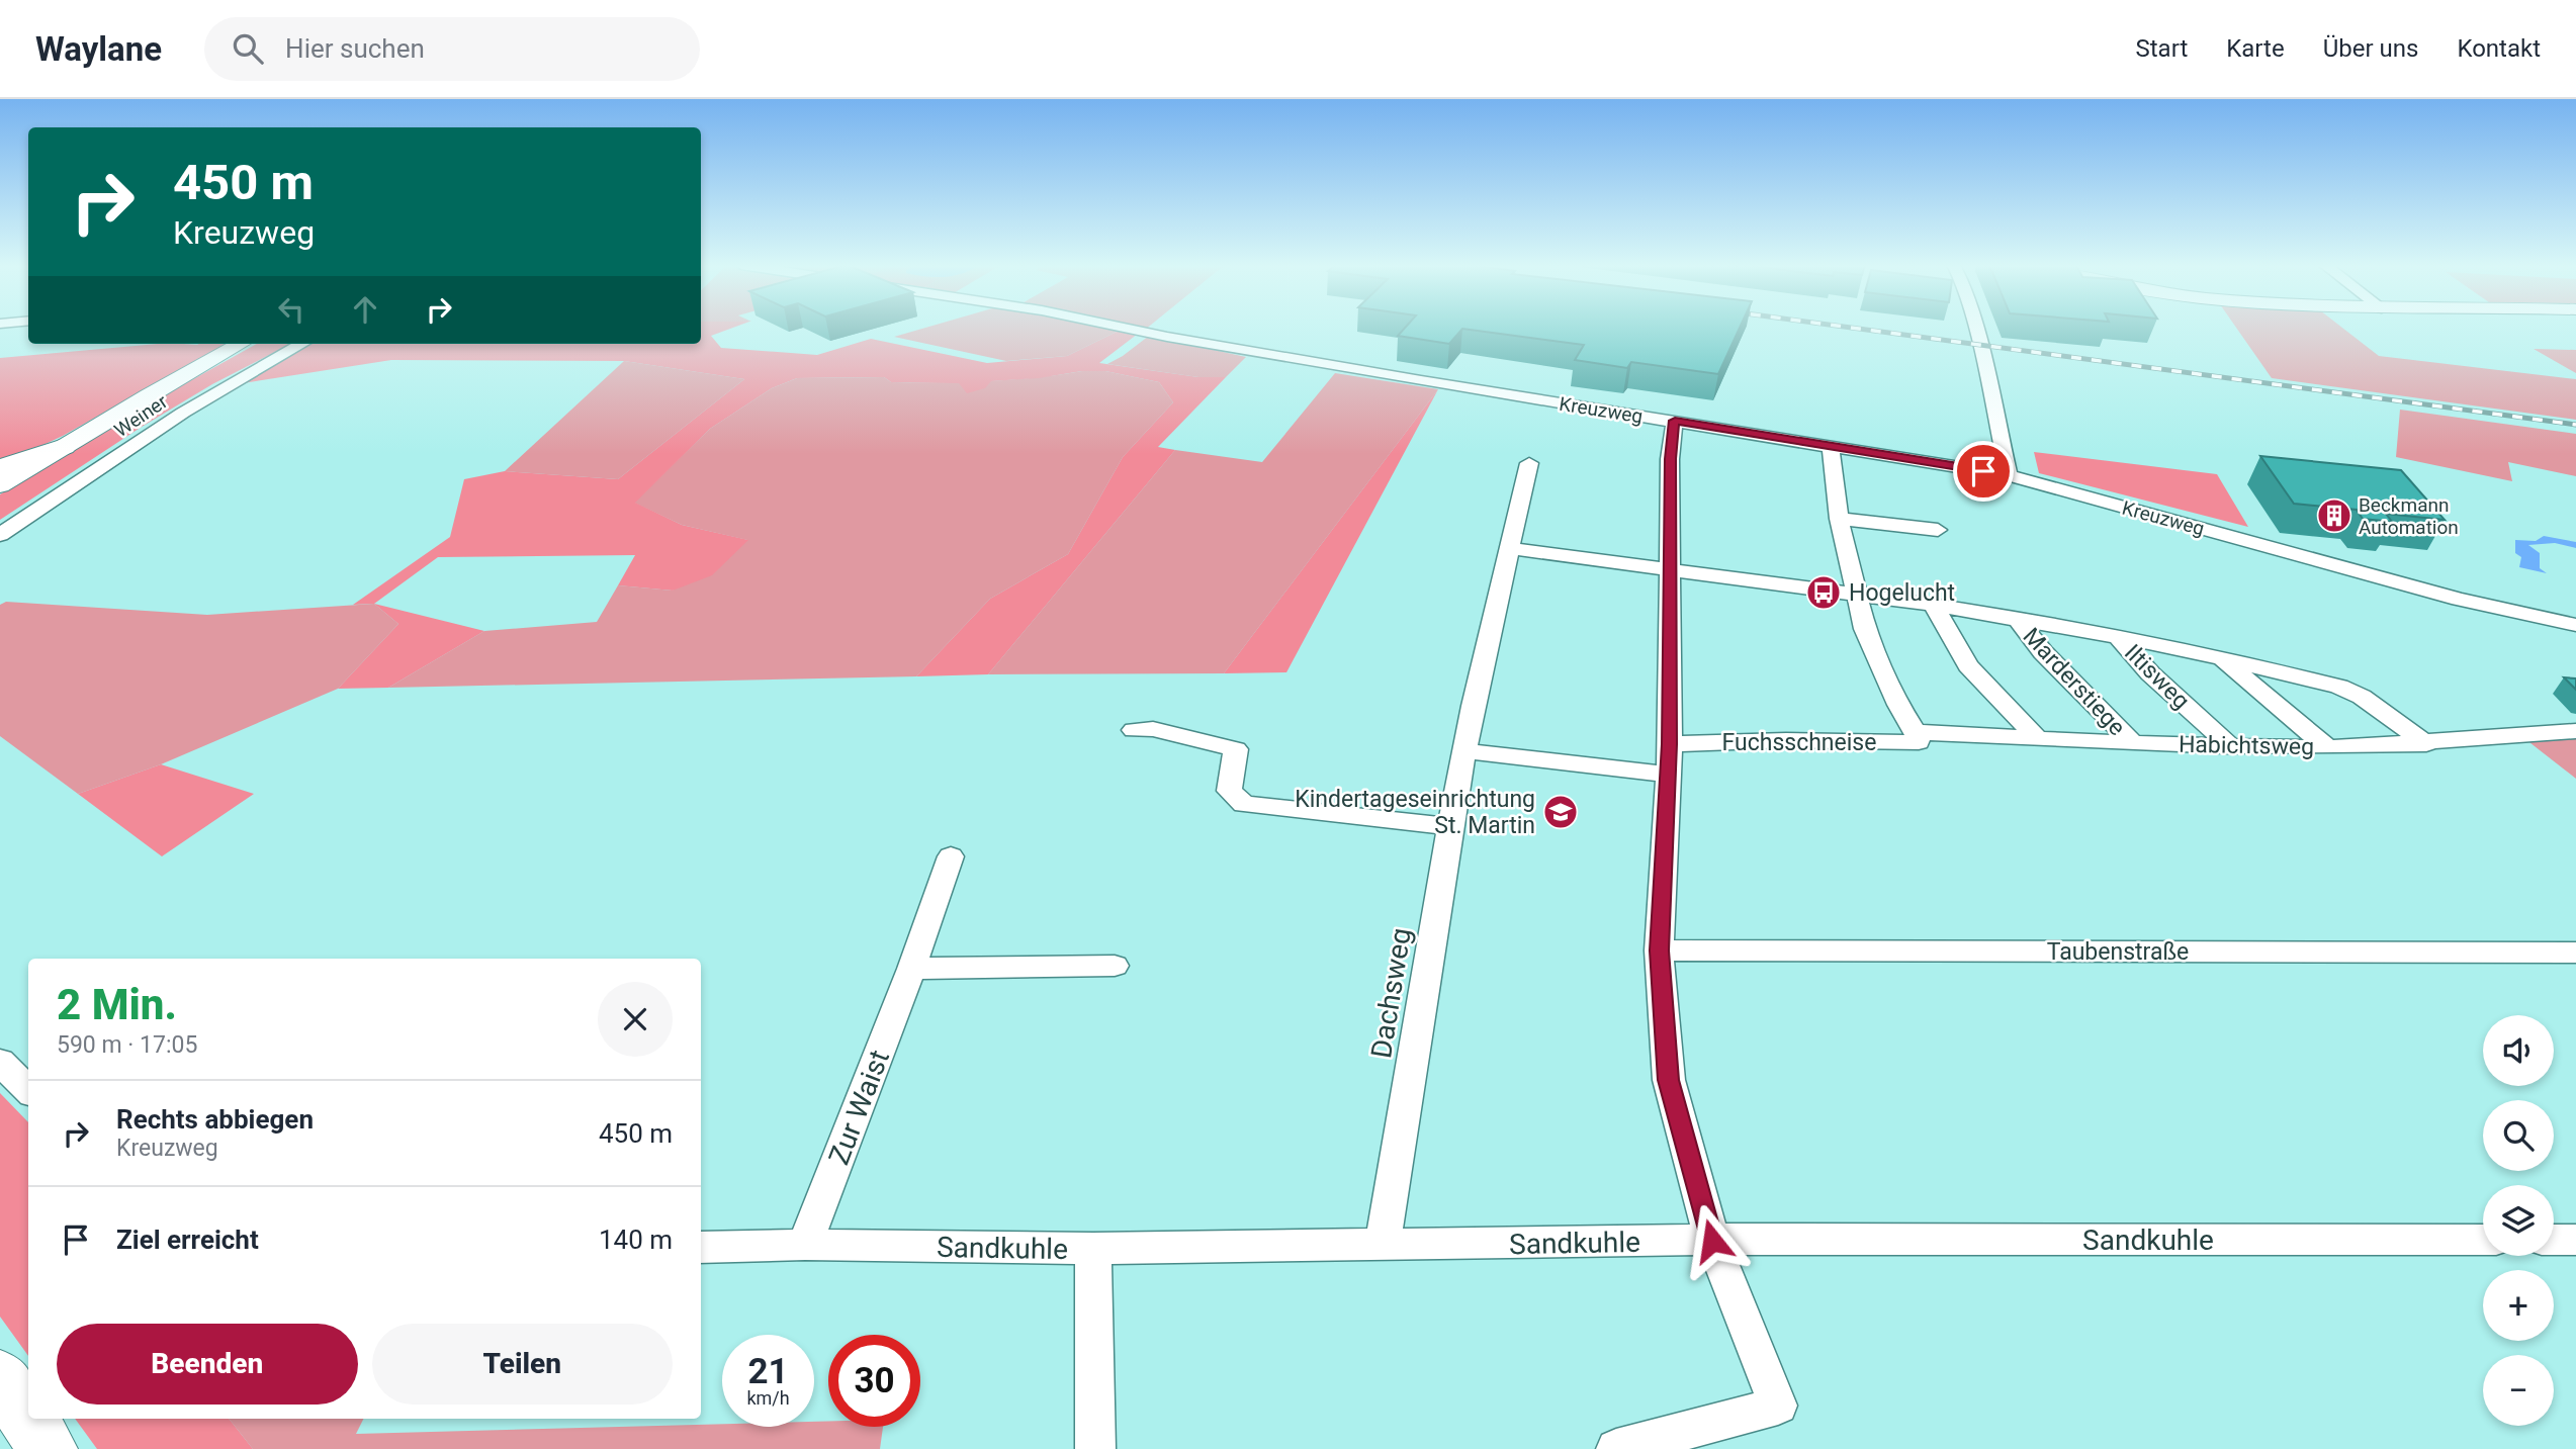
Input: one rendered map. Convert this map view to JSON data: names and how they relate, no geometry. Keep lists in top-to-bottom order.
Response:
{
  "streets": {
    "street": [
      "Kreuzweg",
      "Weiner",
      "Iltisweg",
      "Marderstiege",
      "Fuchsschneise",
      "Habichtsweg",
      "Taubenstraße",
      "Dachsweg",
      "Zur Waist",
      "Sandkuhle"
    ]
  },
  "crossings": [
    ["Iltisweg", "Habichtsweg"],
    ["Marderstiege", "Habichtsweg"],
    ["Fuchsschneise", "Habichtsweg"],
    ["Dachsweg", "Sandkuhle"],
    ["Zur Waist", "Sandkuhle"]
  ],
  "places": {
    "building": ["Beckmann Automation"],
    "bus stop": ["Hogelucht"],
    "school or university": ["Kindertageseinrichtung St. Martin"]
  },
  "page": {
    "header": "Waylane",
    "search": "Hier suchen",
    "nav": [
      "Start",
      "Karte",
      "Über uns",
      "Kontakt"
    ],
    "turn": ["450 m", "Kreuzweg"],
    "heading": ["2 Min.", "590 m · 17:05"],
    "map_buttons": ["+", "−"],
    "list": [
      {
        "name": "Rechts abbiegen",
        "note": "Kreuzweg",
        "value": "450 m"
      },
      {
        "name": "Ziel erreicht",
        "value": "140 m"
      }
    ],
    "buttons": ["Beenden", "Teilen"],
    "speed": "21 km/h",
    "limit": "30"
  }
}
